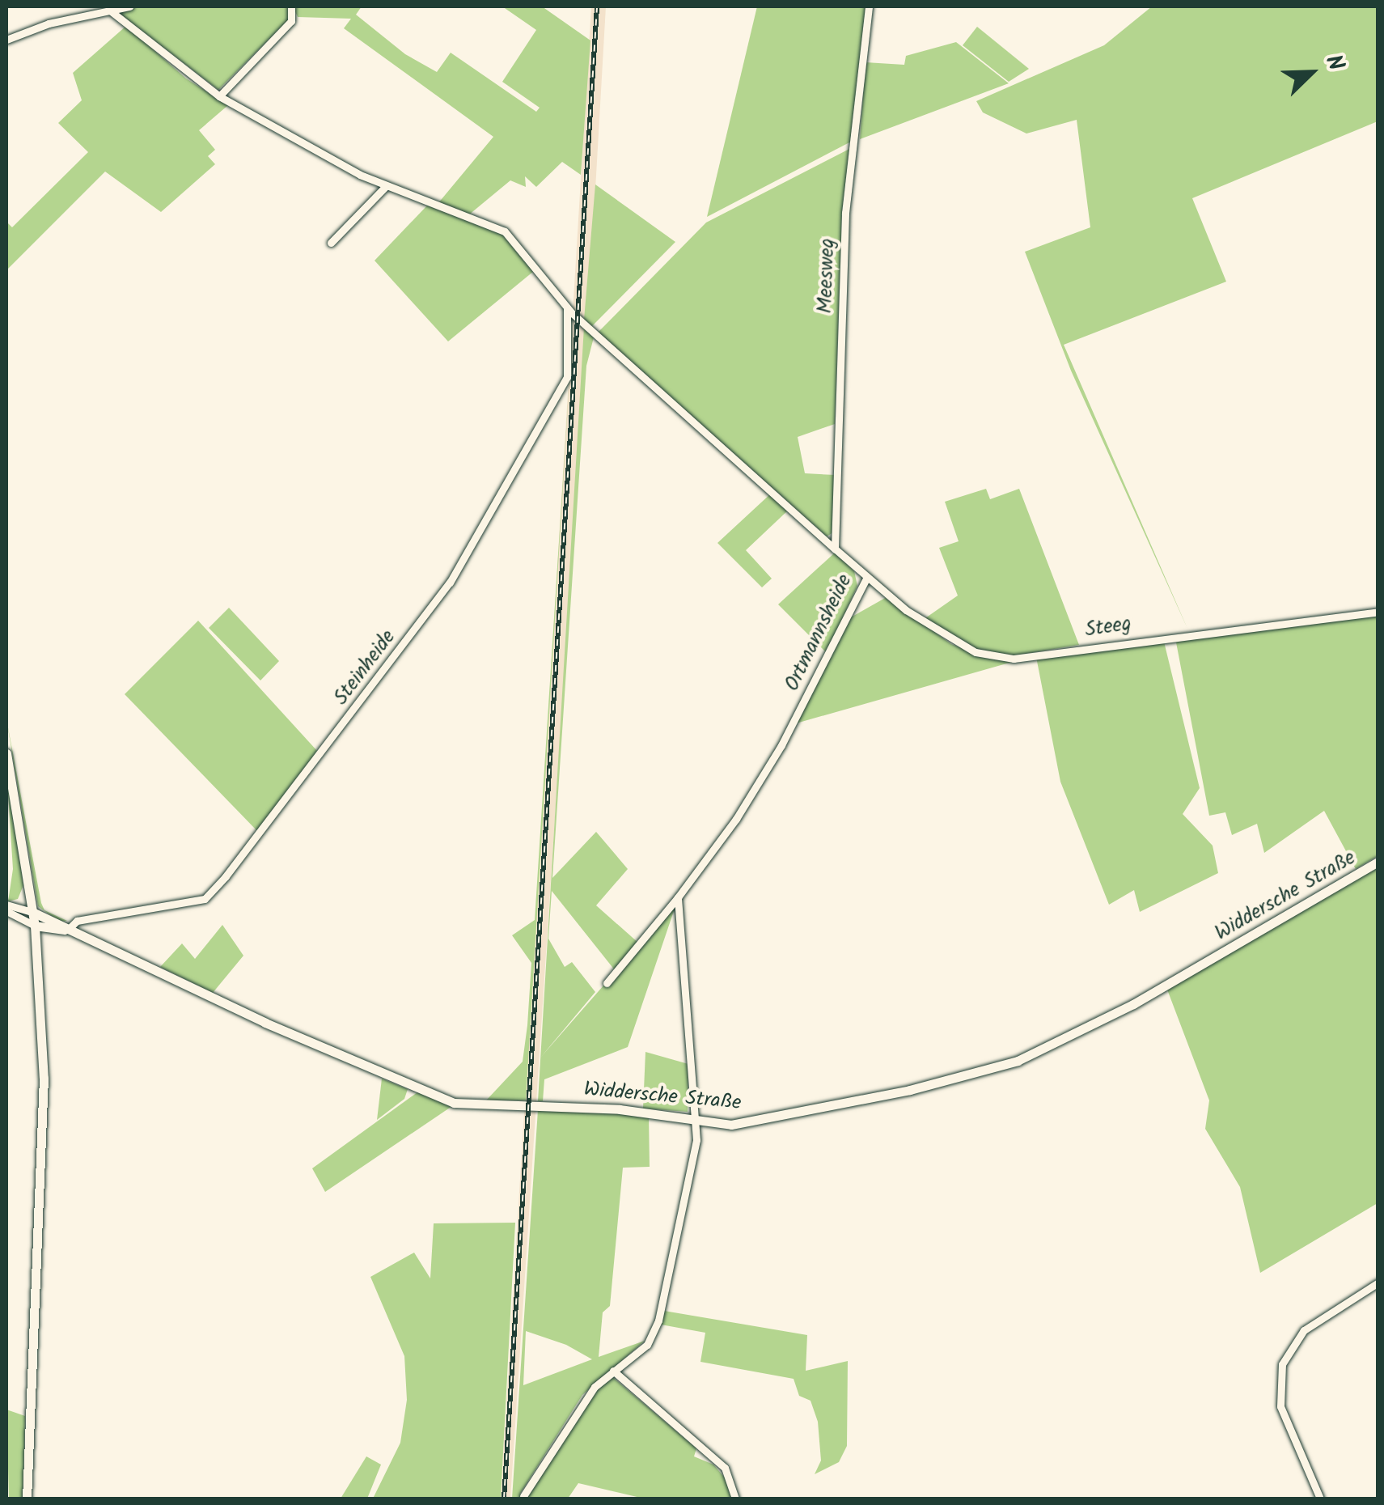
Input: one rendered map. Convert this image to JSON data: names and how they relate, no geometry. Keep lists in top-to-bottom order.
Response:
{
  "streets": {
    "street": [
      "Meesweg",
      "Steeg",
      "Ortmannsheide",
      "Steinheide",
      "Widdersche Straße"
    ]
  },
  "crossings": [
    ["Meesweg", "Ortmannsheide"],
    ["Steeg", "Ortmannsheide"],
    ["Ortmannsheide", "Steinheide"],
    ["Steinheide", "Widdersche Straße"]
  ],
  "north": "top right"
}
